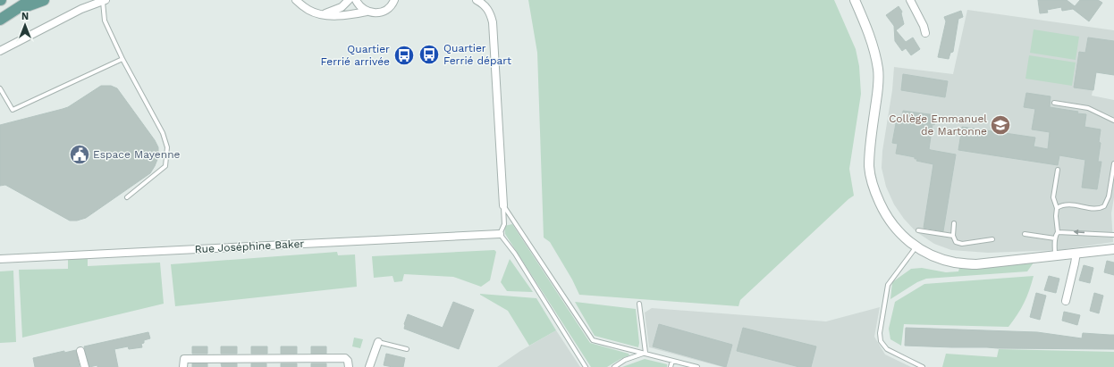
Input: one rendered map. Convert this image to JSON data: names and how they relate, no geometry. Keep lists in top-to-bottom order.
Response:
{
  "streets": {
    "street": ["Rue Joséphine Baker"]
  },
  "places": {
    "bus stop": ["Quartier Ferrié départ", "Quartier Ferrié arrivée"],
    "school or university": ["Collège Emmanuel de Martonne"],
    "public building": ["Espace Mayenne"]
  },
  "north": "top"
}
